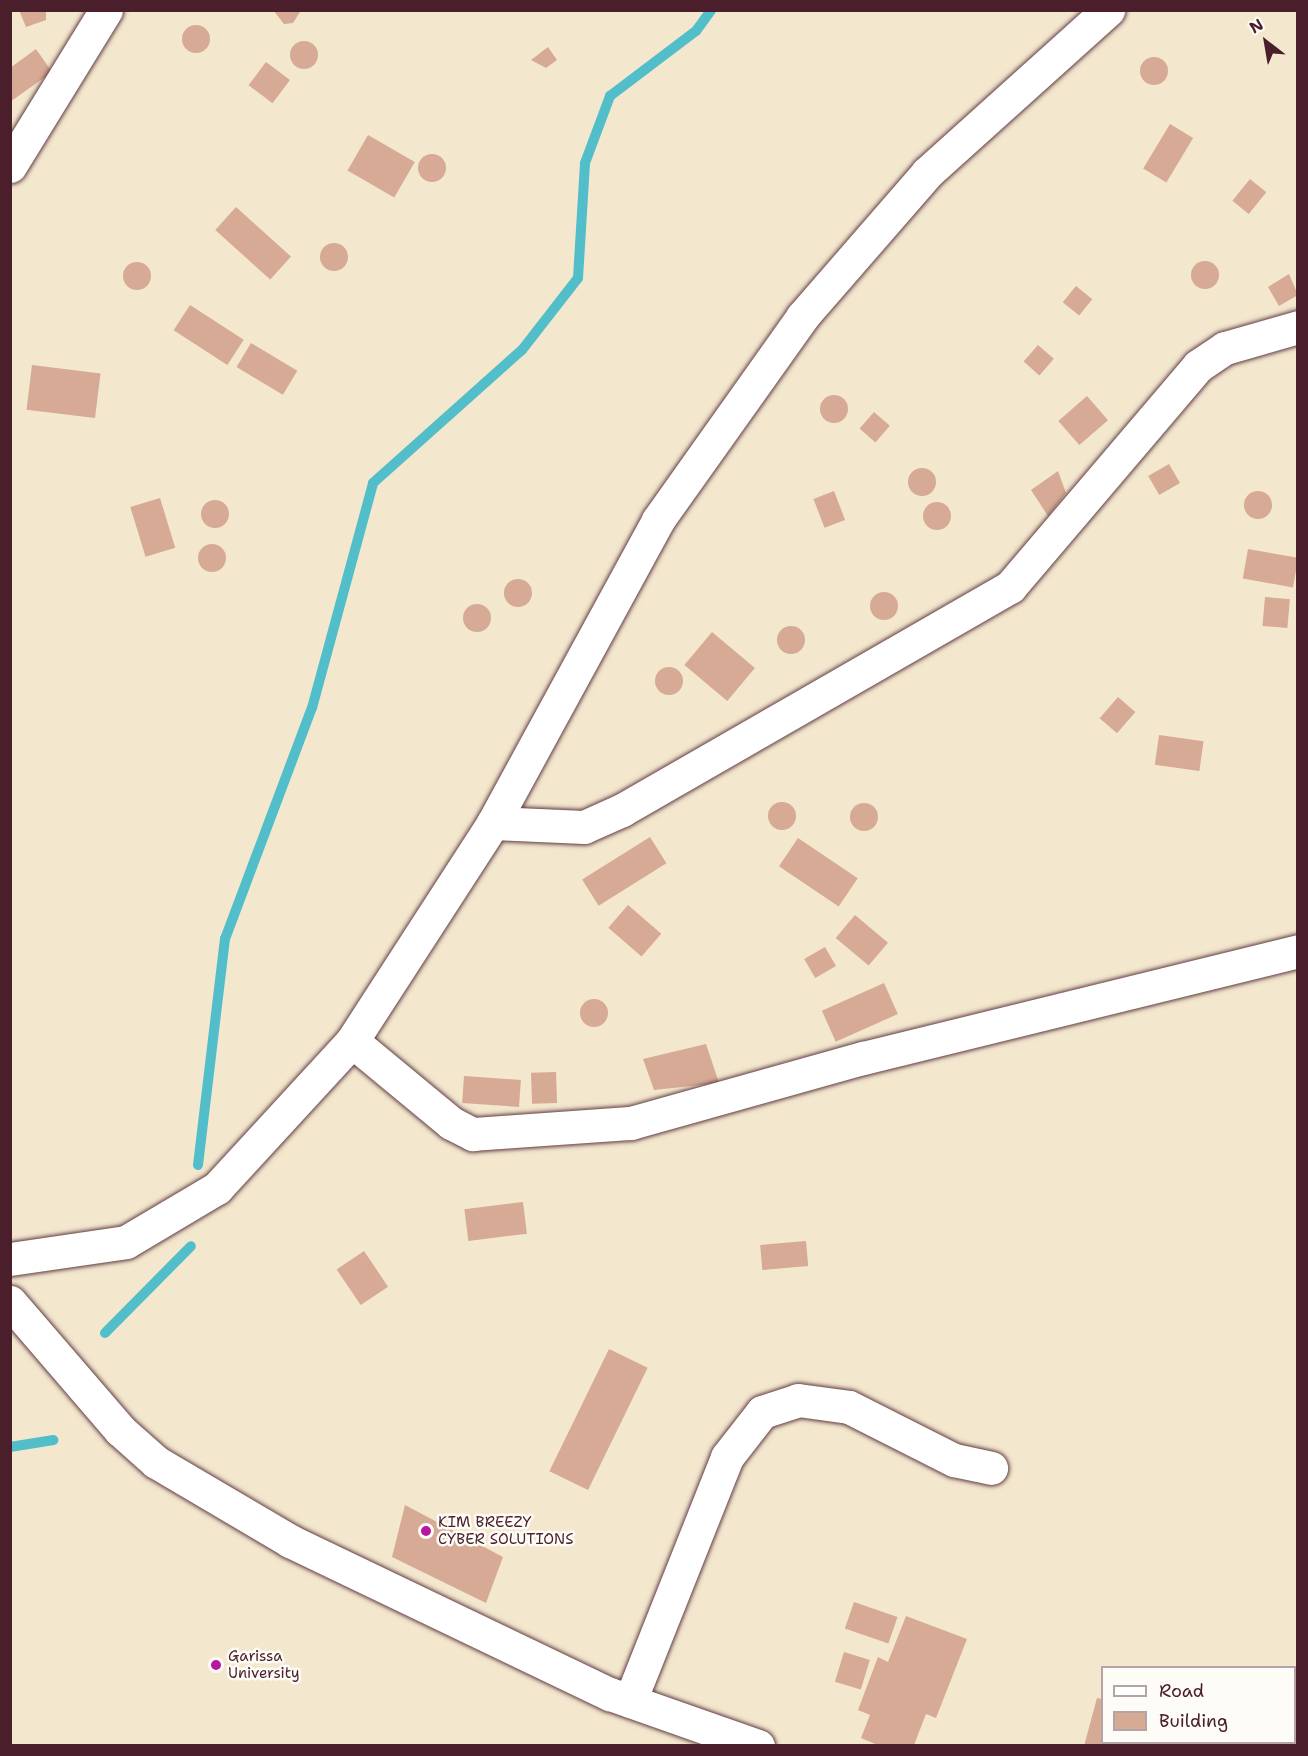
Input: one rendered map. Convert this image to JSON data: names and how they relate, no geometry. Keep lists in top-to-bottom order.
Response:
{
  "places": ["KIM BREEZY CYBER SOLUTIONS", "Garissa University"],
  "legend": ["Road", "Building"],
  "north": "top left"
}
